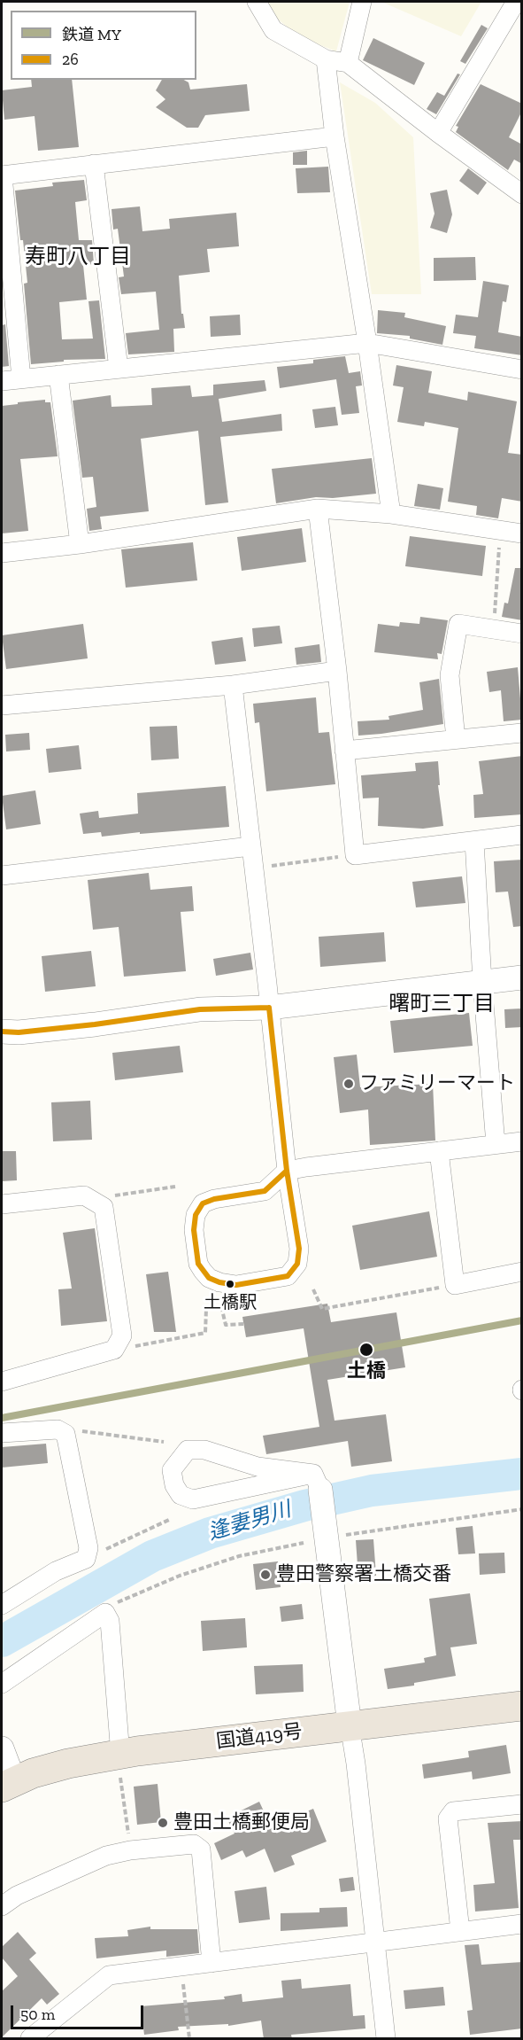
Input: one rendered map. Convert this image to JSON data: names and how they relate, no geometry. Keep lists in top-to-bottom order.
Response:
{
  "streets": {
    "highway": ["国道419号"]
  },
  "districts": ["寿町八丁目", "曙町三丁目"],
  "water": ["逢妻男川"],
  "places": [
    "ファミリーマート",
    "土橋駅",
    "土橋",
    "豊田警察署土橋交番",
    "豊田土橋郵便局"
  ],
  "lines": ["transit line 26", "rail line MY"],
  "legend": ["鉄道 MY", "26"],
  "scale_bar": "50 m"
}
